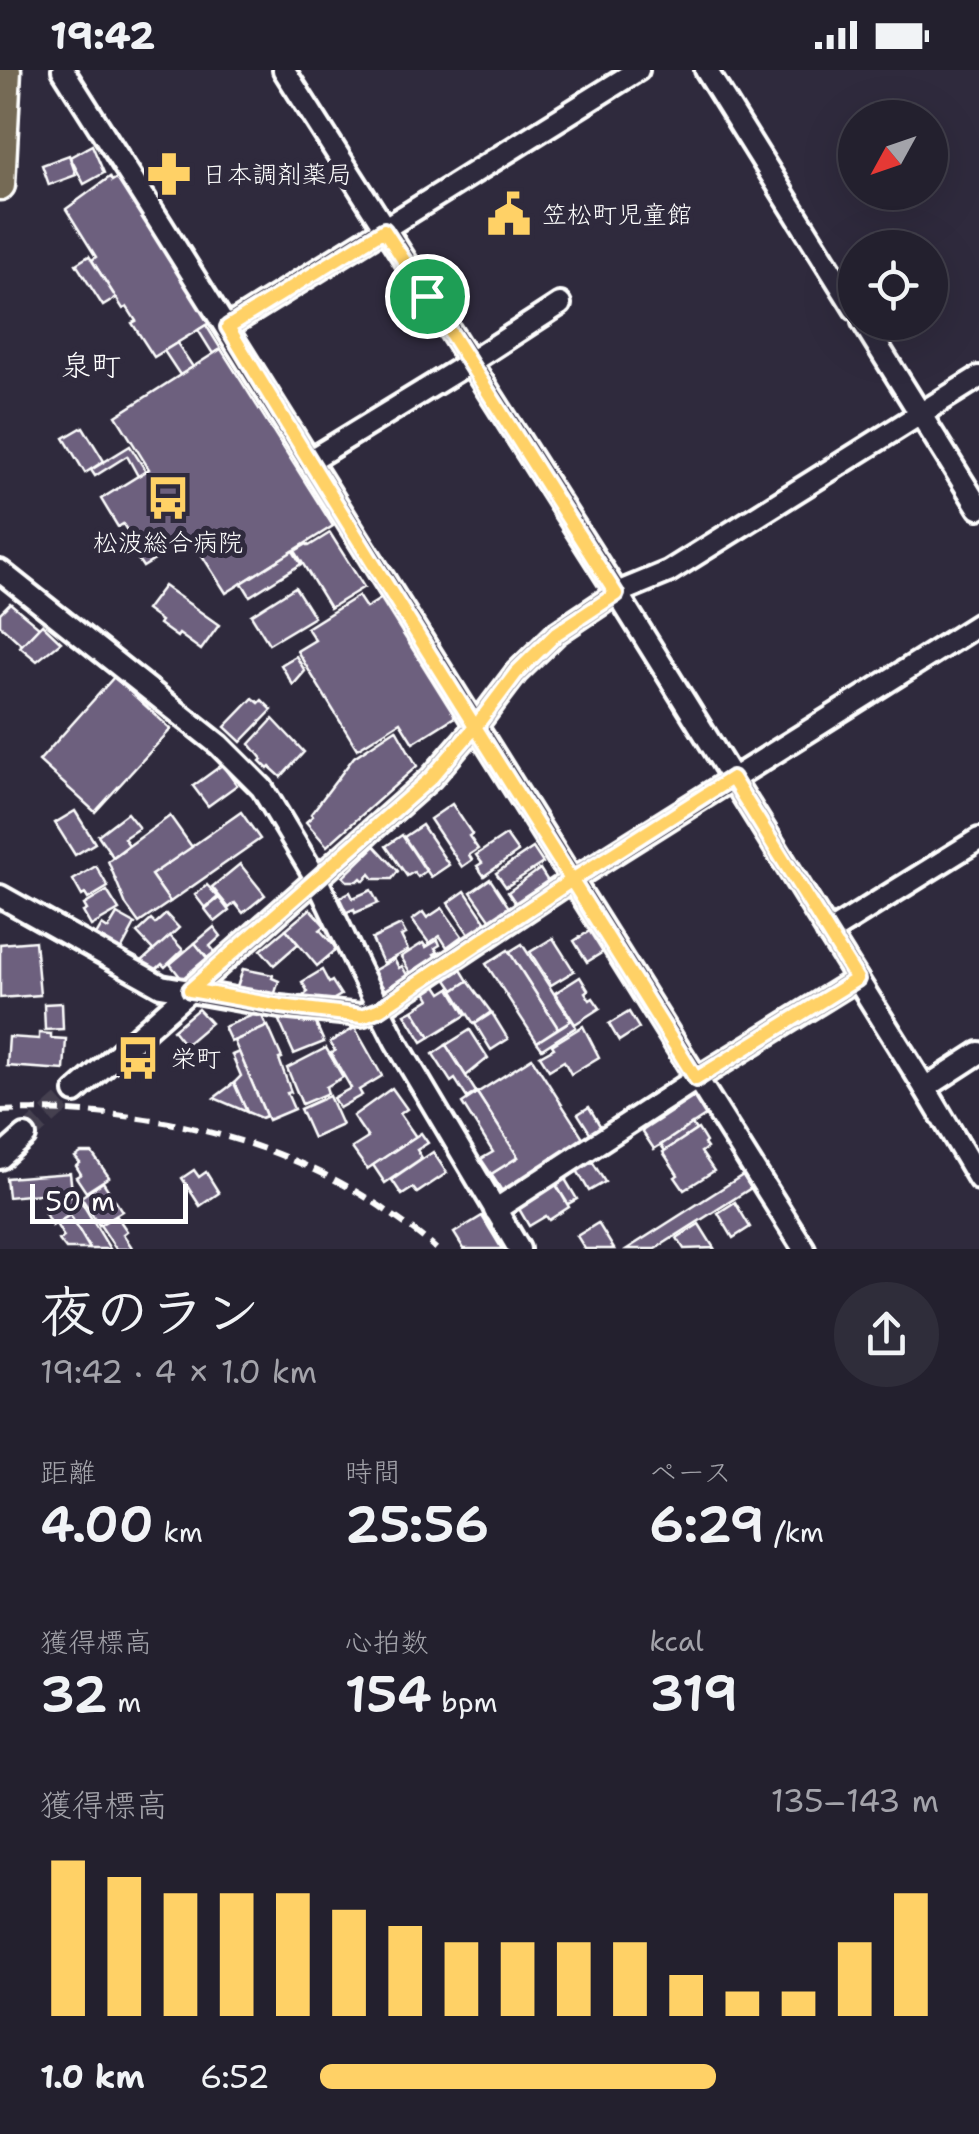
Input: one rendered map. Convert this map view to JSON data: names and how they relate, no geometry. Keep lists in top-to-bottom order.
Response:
{
  "districts": ["泉町"],
  "places": {
    "pharmacy": ["日本調剤薬局"],
    "public building": ["笠松町児童館"],
    "bus stop": ["松波総合病院", "栄町"]
  },
  "scale_bar": "50 m",
  "north": "bottom left",
  "page": {
    "status": "19:42",
    "scale": "50 m",
    "heading": ["夜のラン", "19:42 · 4 × 1.0 km"],
    "stats": [
      ["距離", "4.00 km"],
      ["時間", "25:56"],
      ["ペース", "6:29 /km"],
      ["獲得標高", "32 m"],
      ["心拍数", "154 bpm"],
      ["kcal", "319"]
    ],
    "chart": ["獲得標高", "135–143 m"],
    "list": [
      {
        "name": "1.0 km",
        "note": "6:52"
      }
    ]
  }
}
